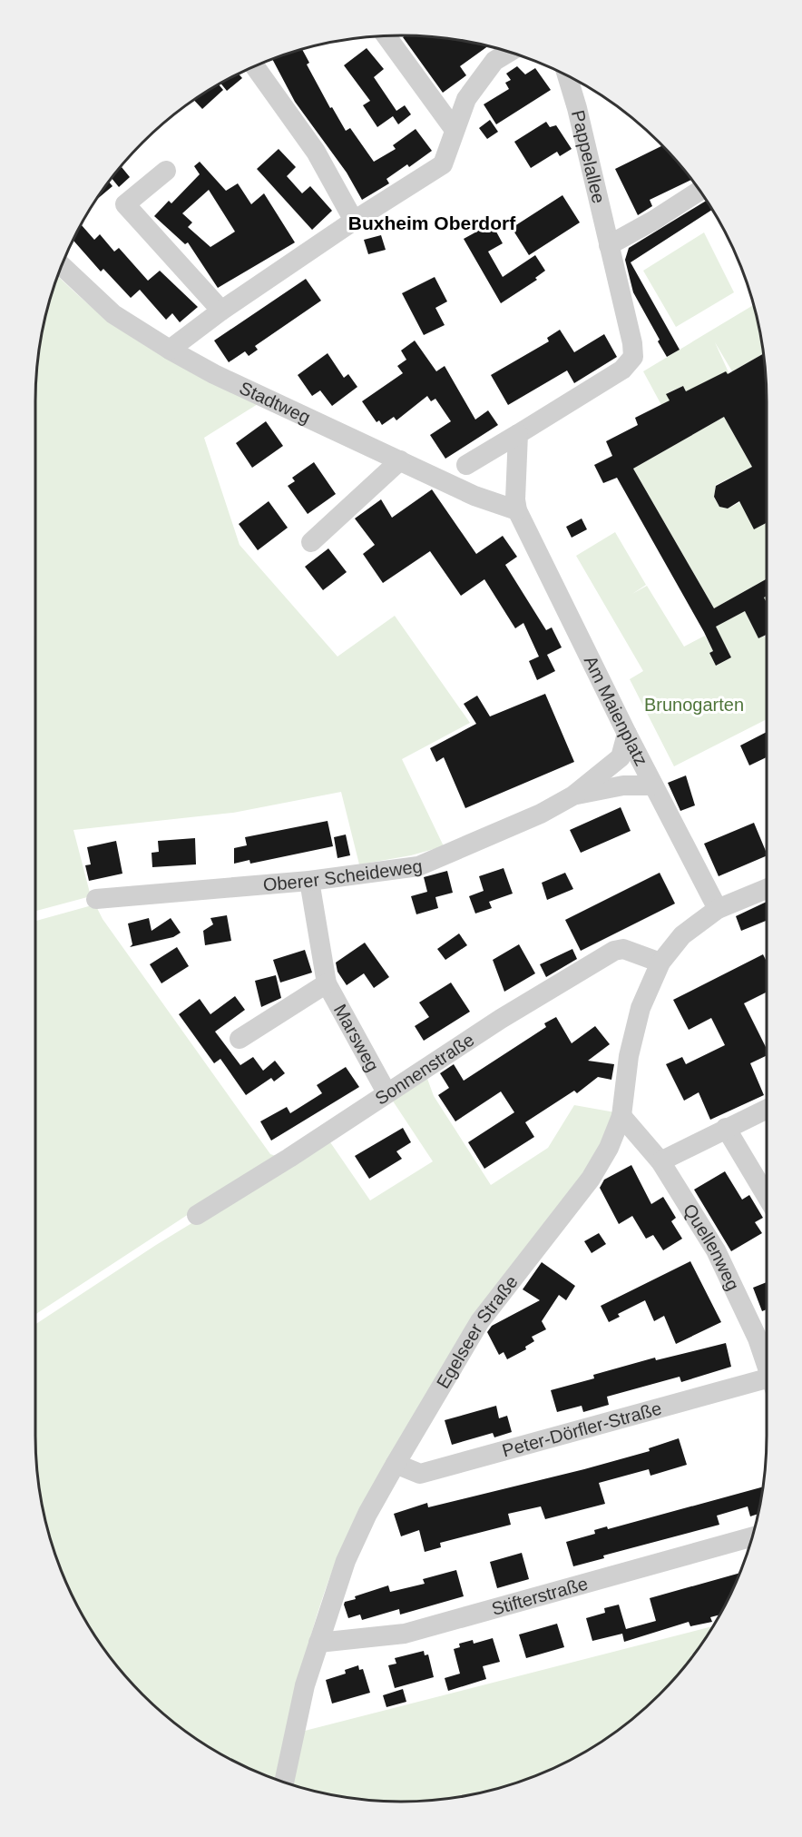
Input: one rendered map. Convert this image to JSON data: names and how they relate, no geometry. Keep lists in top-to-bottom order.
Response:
{
  "streets": {
    "street": [
      "Pappelallee",
      "Stadtweg",
      "Am Maienplatz",
      "Oberer Scheideweg",
      "Marsweg",
      "Sonnenstraße",
      "Quellenweg",
      "Egelseer Straße",
      "Peter-Dörfler-Straße",
      "Stifterstraße"
    ]
  },
  "crossings": [
    ["Stadtweg", "Am Maienplatz"],
    ["Am Maienplatz", "Oberer Scheideweg"],
    ["Am Maienplatz", "Egelseer Straße"],
    ["Oberer Scheideweg", "Marsweg"],
    ["Marsweg", "Sonnenstraße"],
    ["Sonnenstraße", "Egelseer Straße"],
    ["Quellenweg", "Egelseer Straße"],
    ["Egelseer Straße", "Peter-Dörfler-Straße"],
    ["Egelseer Straße", "Stifterstraße"]
  ],
  "districts": ["Buxheim Oberdorf"],
  "parks": ["Brunogarten"]
}
